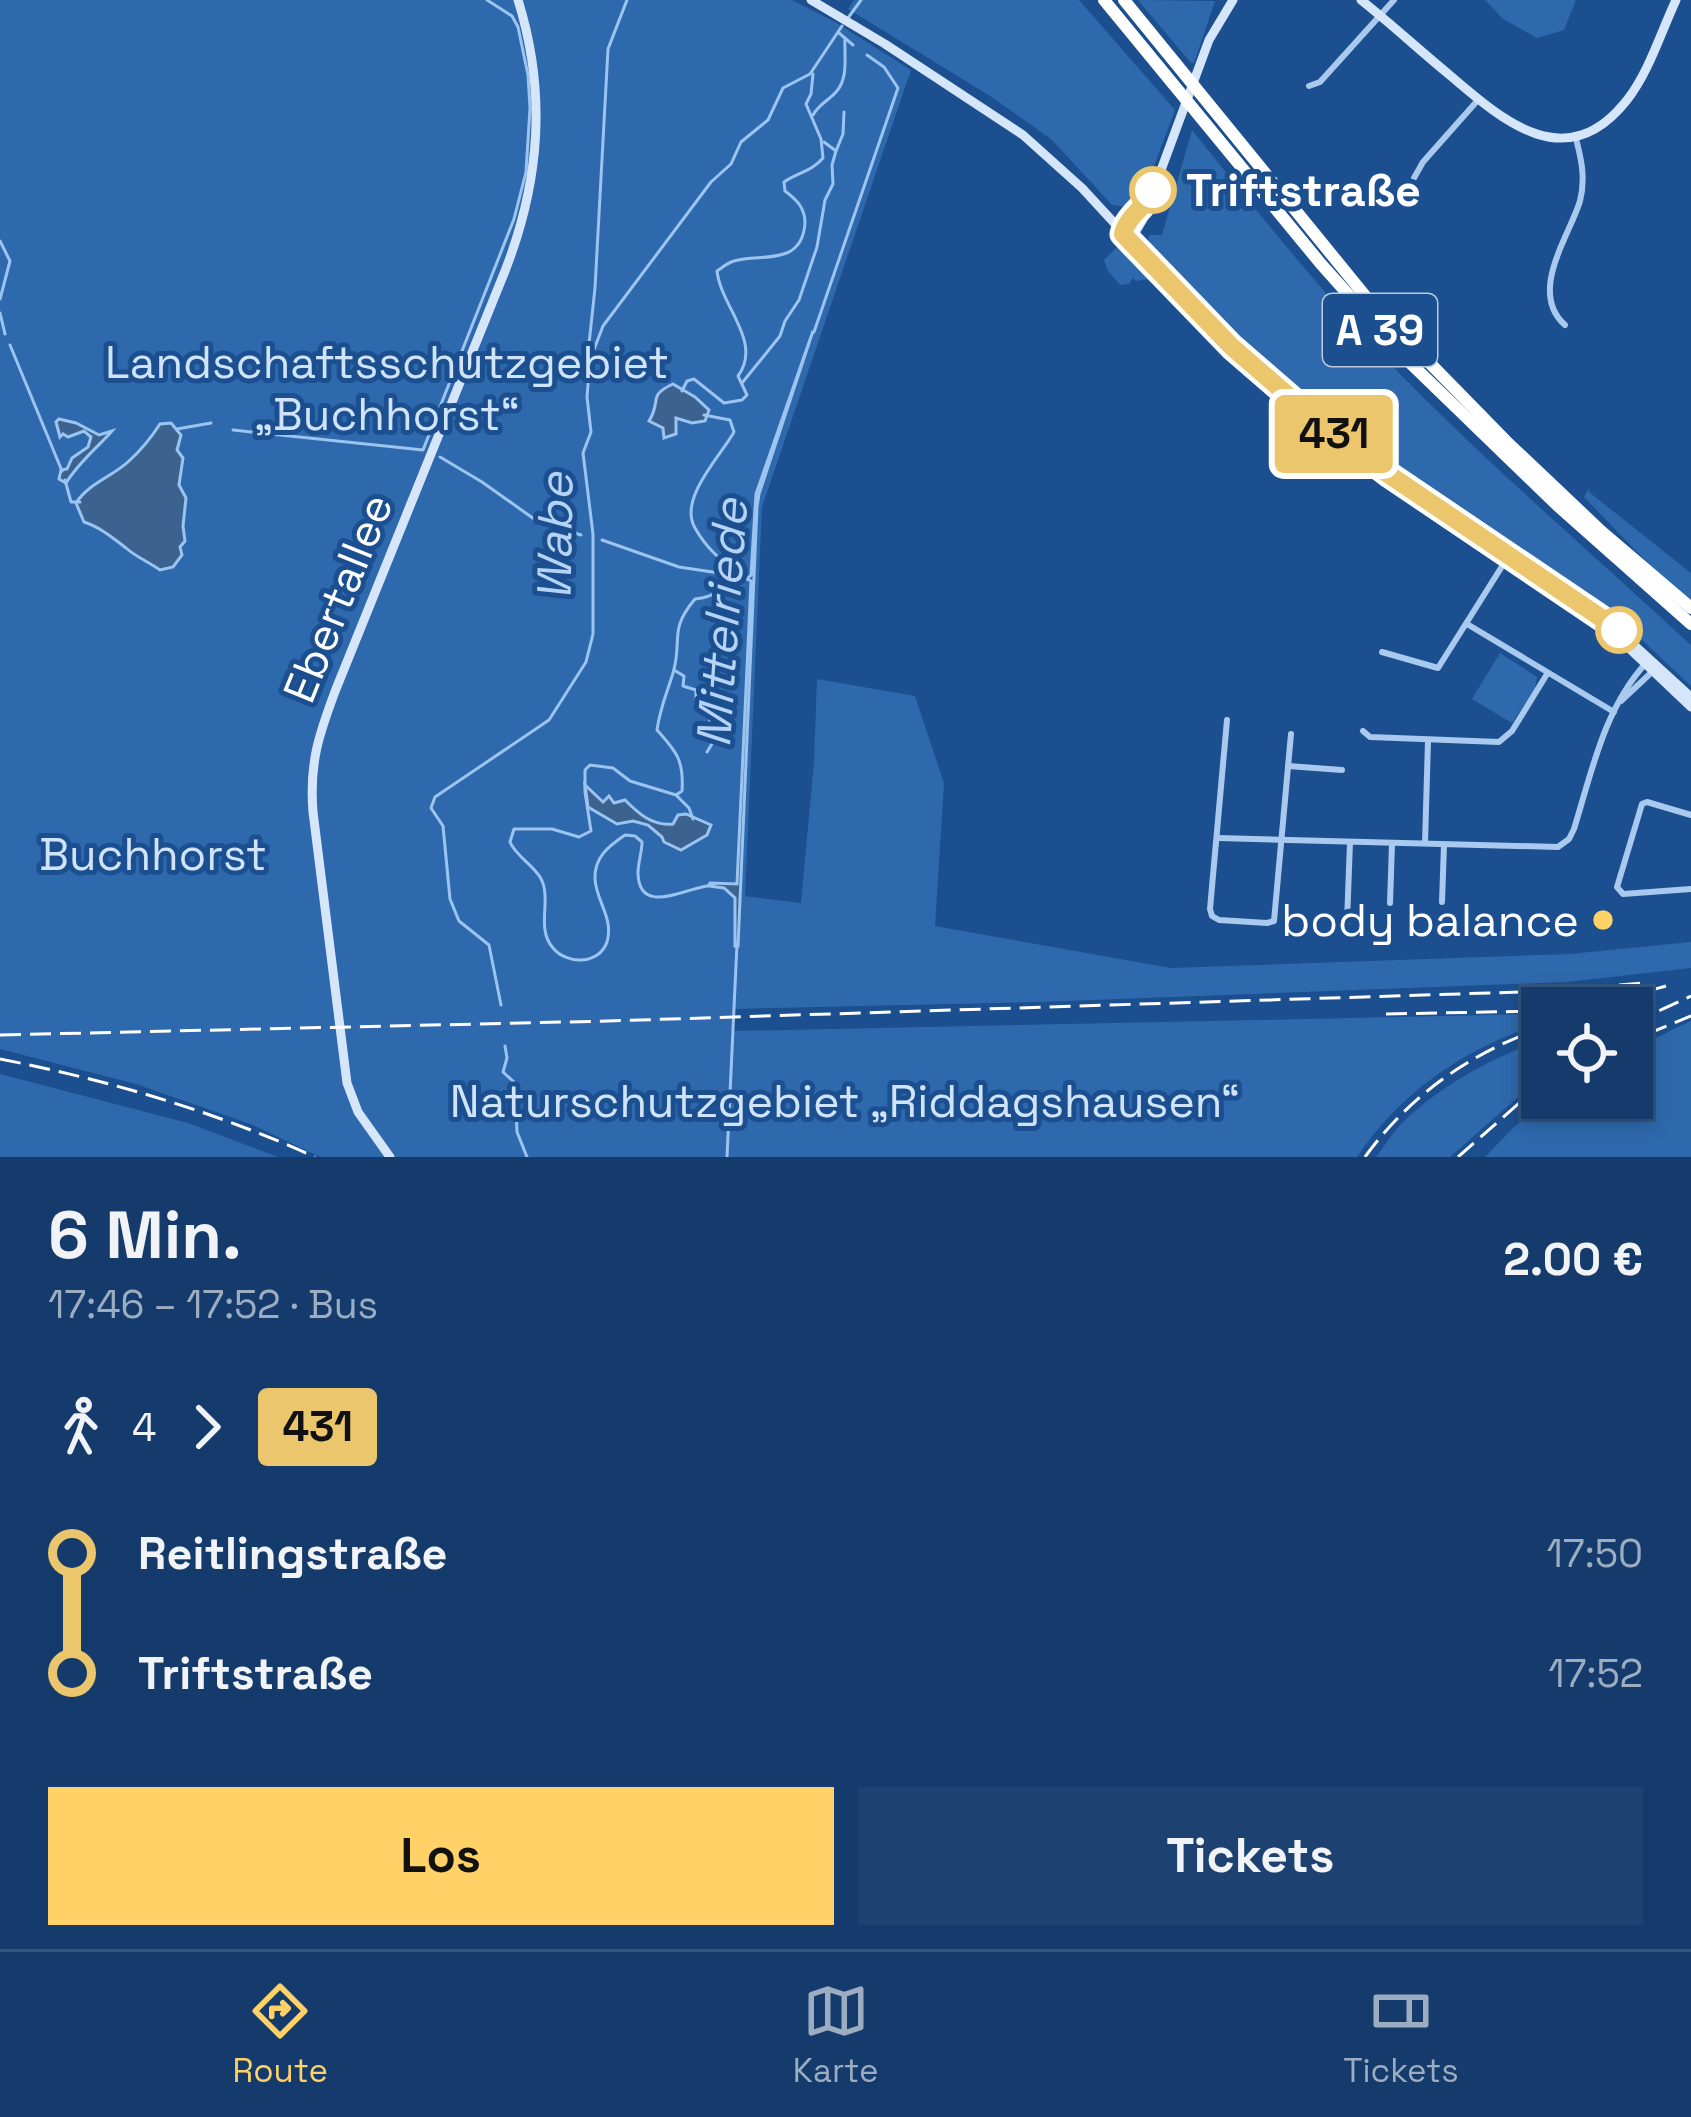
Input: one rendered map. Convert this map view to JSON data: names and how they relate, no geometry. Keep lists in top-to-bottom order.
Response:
{
  "streets": {
    "highway": ["A 39"],
    "street": ["Ebertallee"]
  },
  "water": ["Wabe", "Mittelriede"],
  "parks": ["Landschaftsschutzgebiet „Buchhorst“", "Buchhorst", "Naturschutzgebiet „Riddagshausen“"],
  "places": ["Triftstraße", "body balance"],
  "lines": ["bus line 431"],
  "page": {
    "on_map": "431",
    "heading": ["6 Min.", "17:46 – 17:52 · Bus", "2.00 €"],
    "legs": ["4", "431"],
    "list": [
      {
        "name": "Reitlingstraße",
        "value": "17:50"
      },
      {
        "name": "Triftstraße",
        "value": "17:52"
      }
    ],
    "buttons": ["Los", "Tickets"],
    "tabs": ["Route", "Karte", "Tickets"]
  }
}
